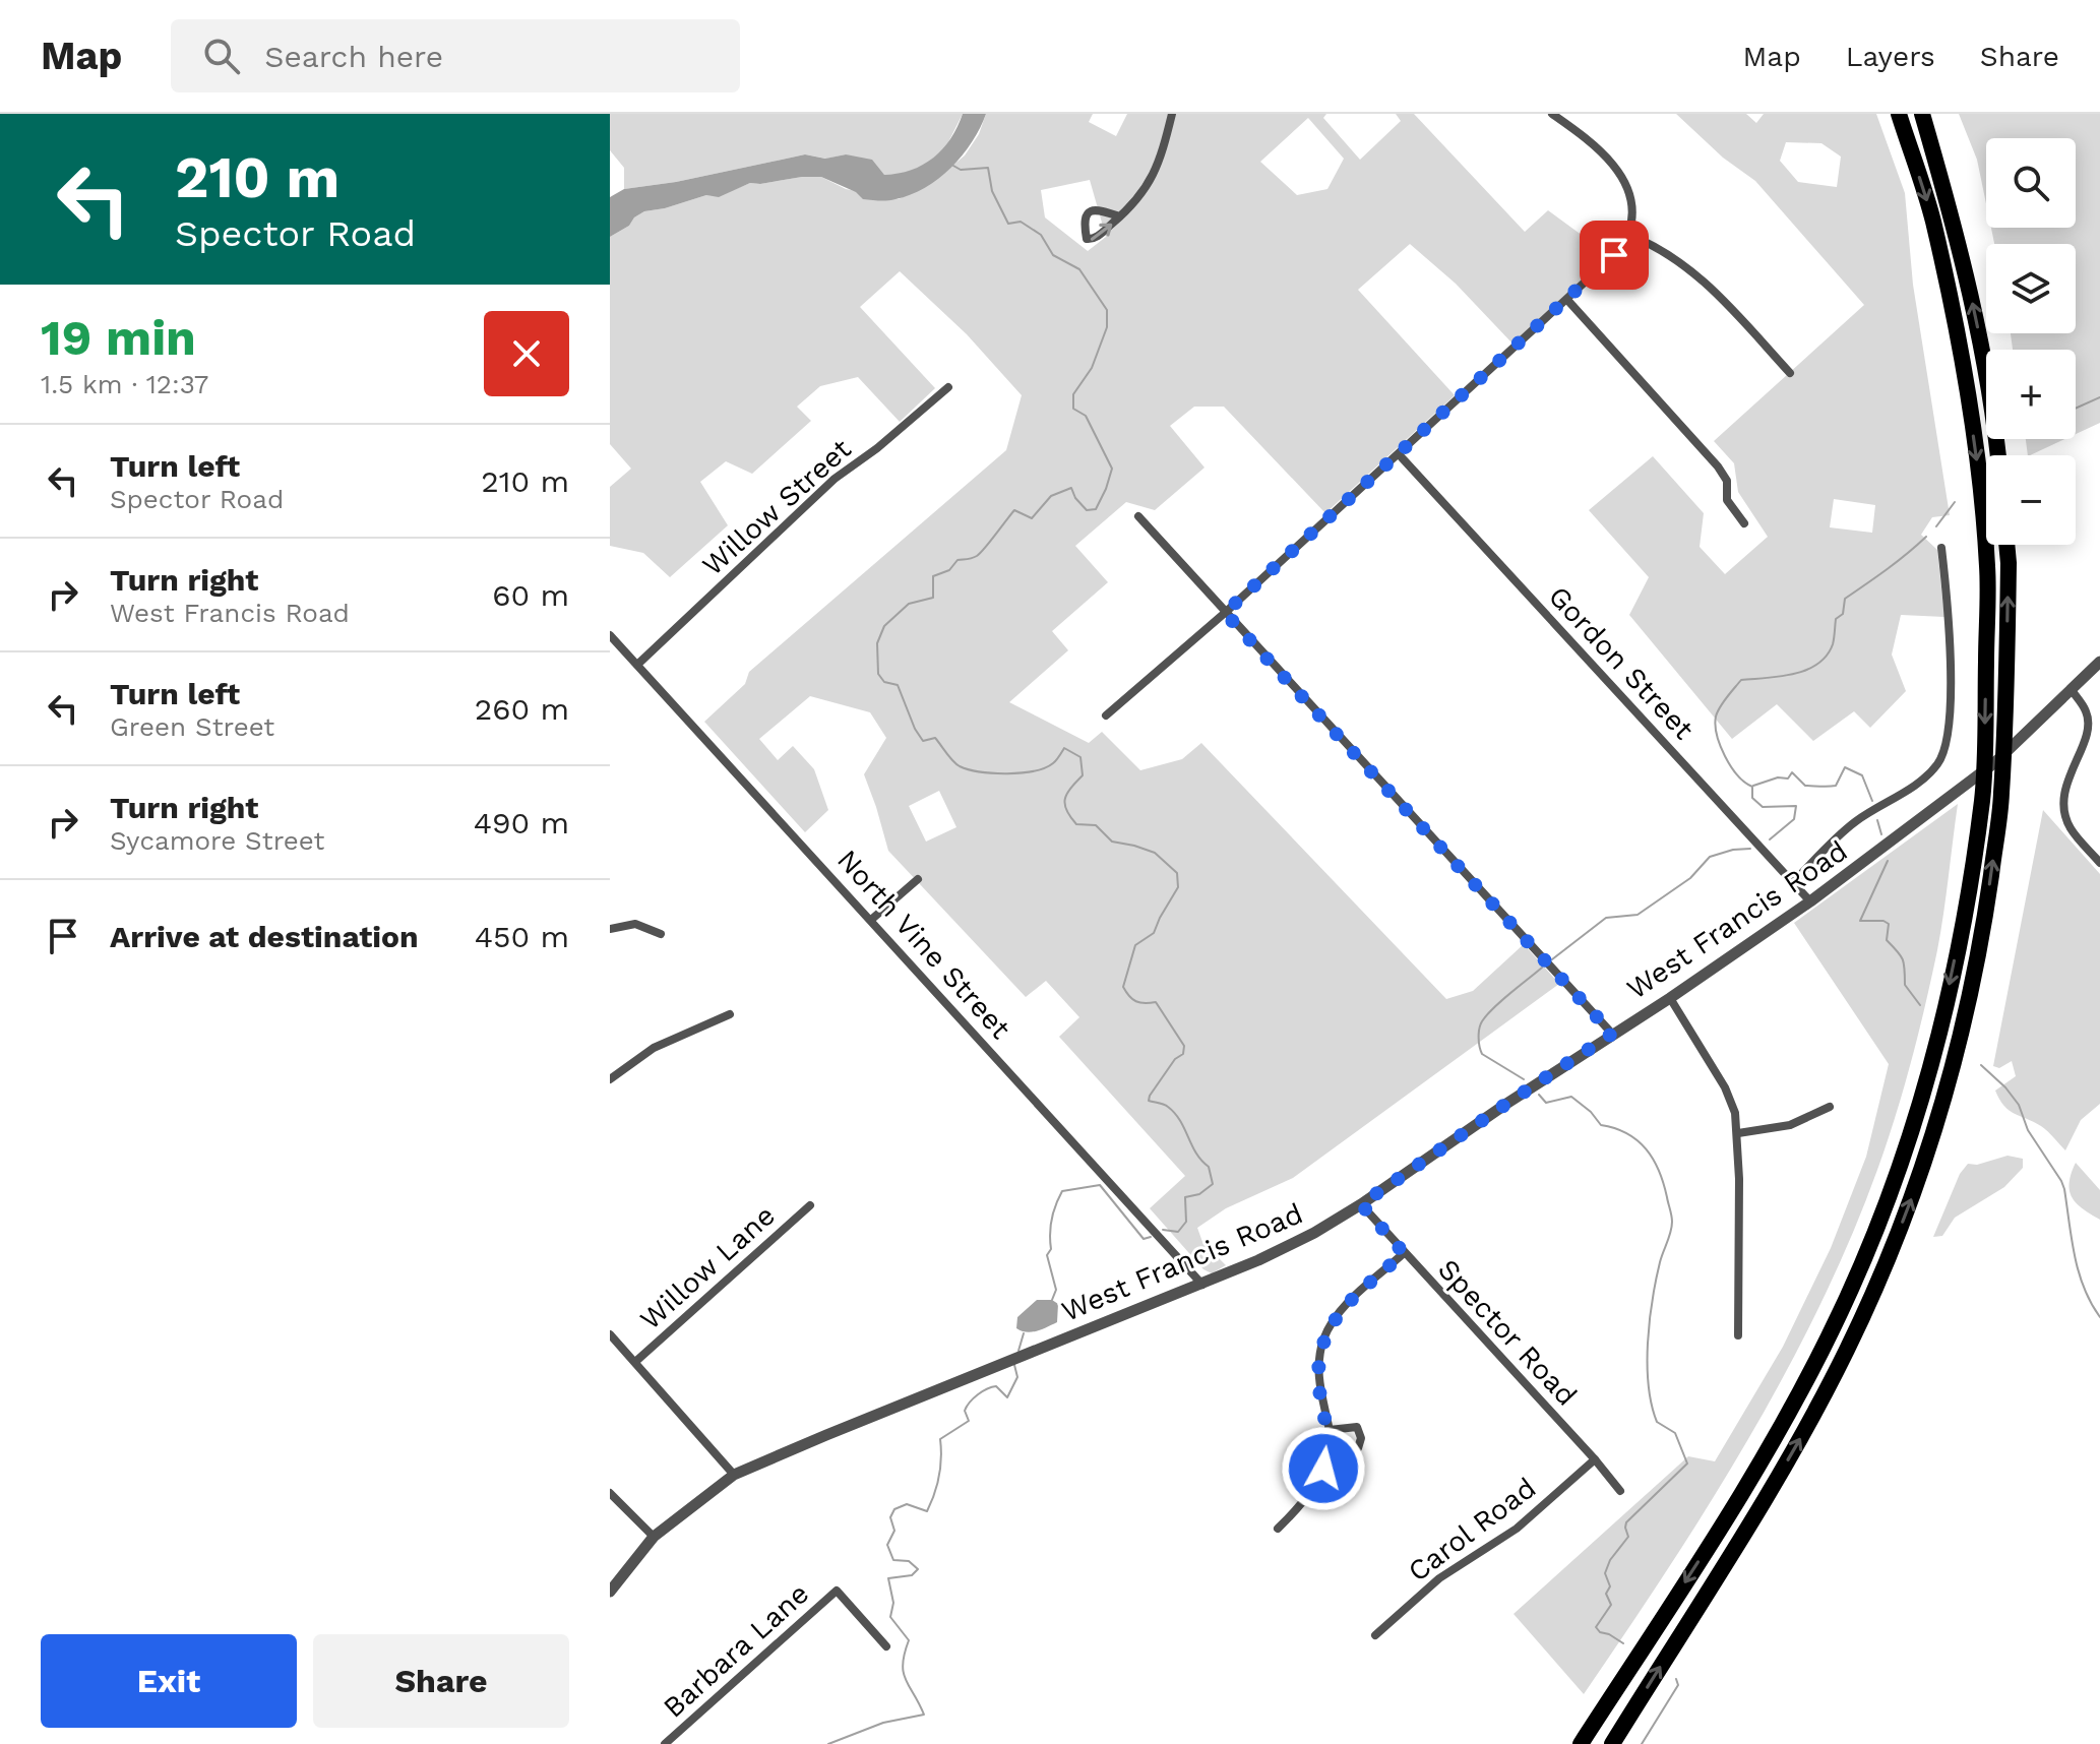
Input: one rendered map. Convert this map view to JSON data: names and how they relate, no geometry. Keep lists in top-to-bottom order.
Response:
{
  "streets": {
    "street": [
      "Willow Street",
      "Gordon Street",
      "West Francis Road",
      "North Vine Street",
      "Willow Lane",
      "Spector Road",
      "Carol Road",
      "Barbara Lane"
    ]
  },
  "crossings": [
    ["Willow Street", "North Vine Street"],
    ["Gordon Street", "West Francis Road"],
    ["West Francis Road", "North Vine Street"],
    ["West Francis Road", "Spector Road"],
    ["Spector Road", "Carol Road"]
  ],
  "page": {
    "header": "Map",
    "search": "Search here",
    "nav": ["Map", "Layers", "Share"],
    "turn": ["210 m", "Spector Road"],
    "map_buttons": ["+", "−"],
    "heading": ["19 min", "1.5 km · 12:37"],
    "list": [
      {
        "name": "Turn left",
        "note": "Spector Road",
        "value": "210 m"
      },
      {
        "name": "Turn right",
        "note": "West Francis Road",
        "value": "60 m"
      },
      {
        "name": "Turn left",
        "note": "Green Street",
        "value": "260 m"
      },
      {
        "name": "Turn right",
        "note": "Sycamore Street",
        "value": "490 m"
      },
      {
        "name": "Arrive at destination",
        "value": "450 m"
      }
    ],
    "buttons": ["Exit", "Share"]
  }
}
